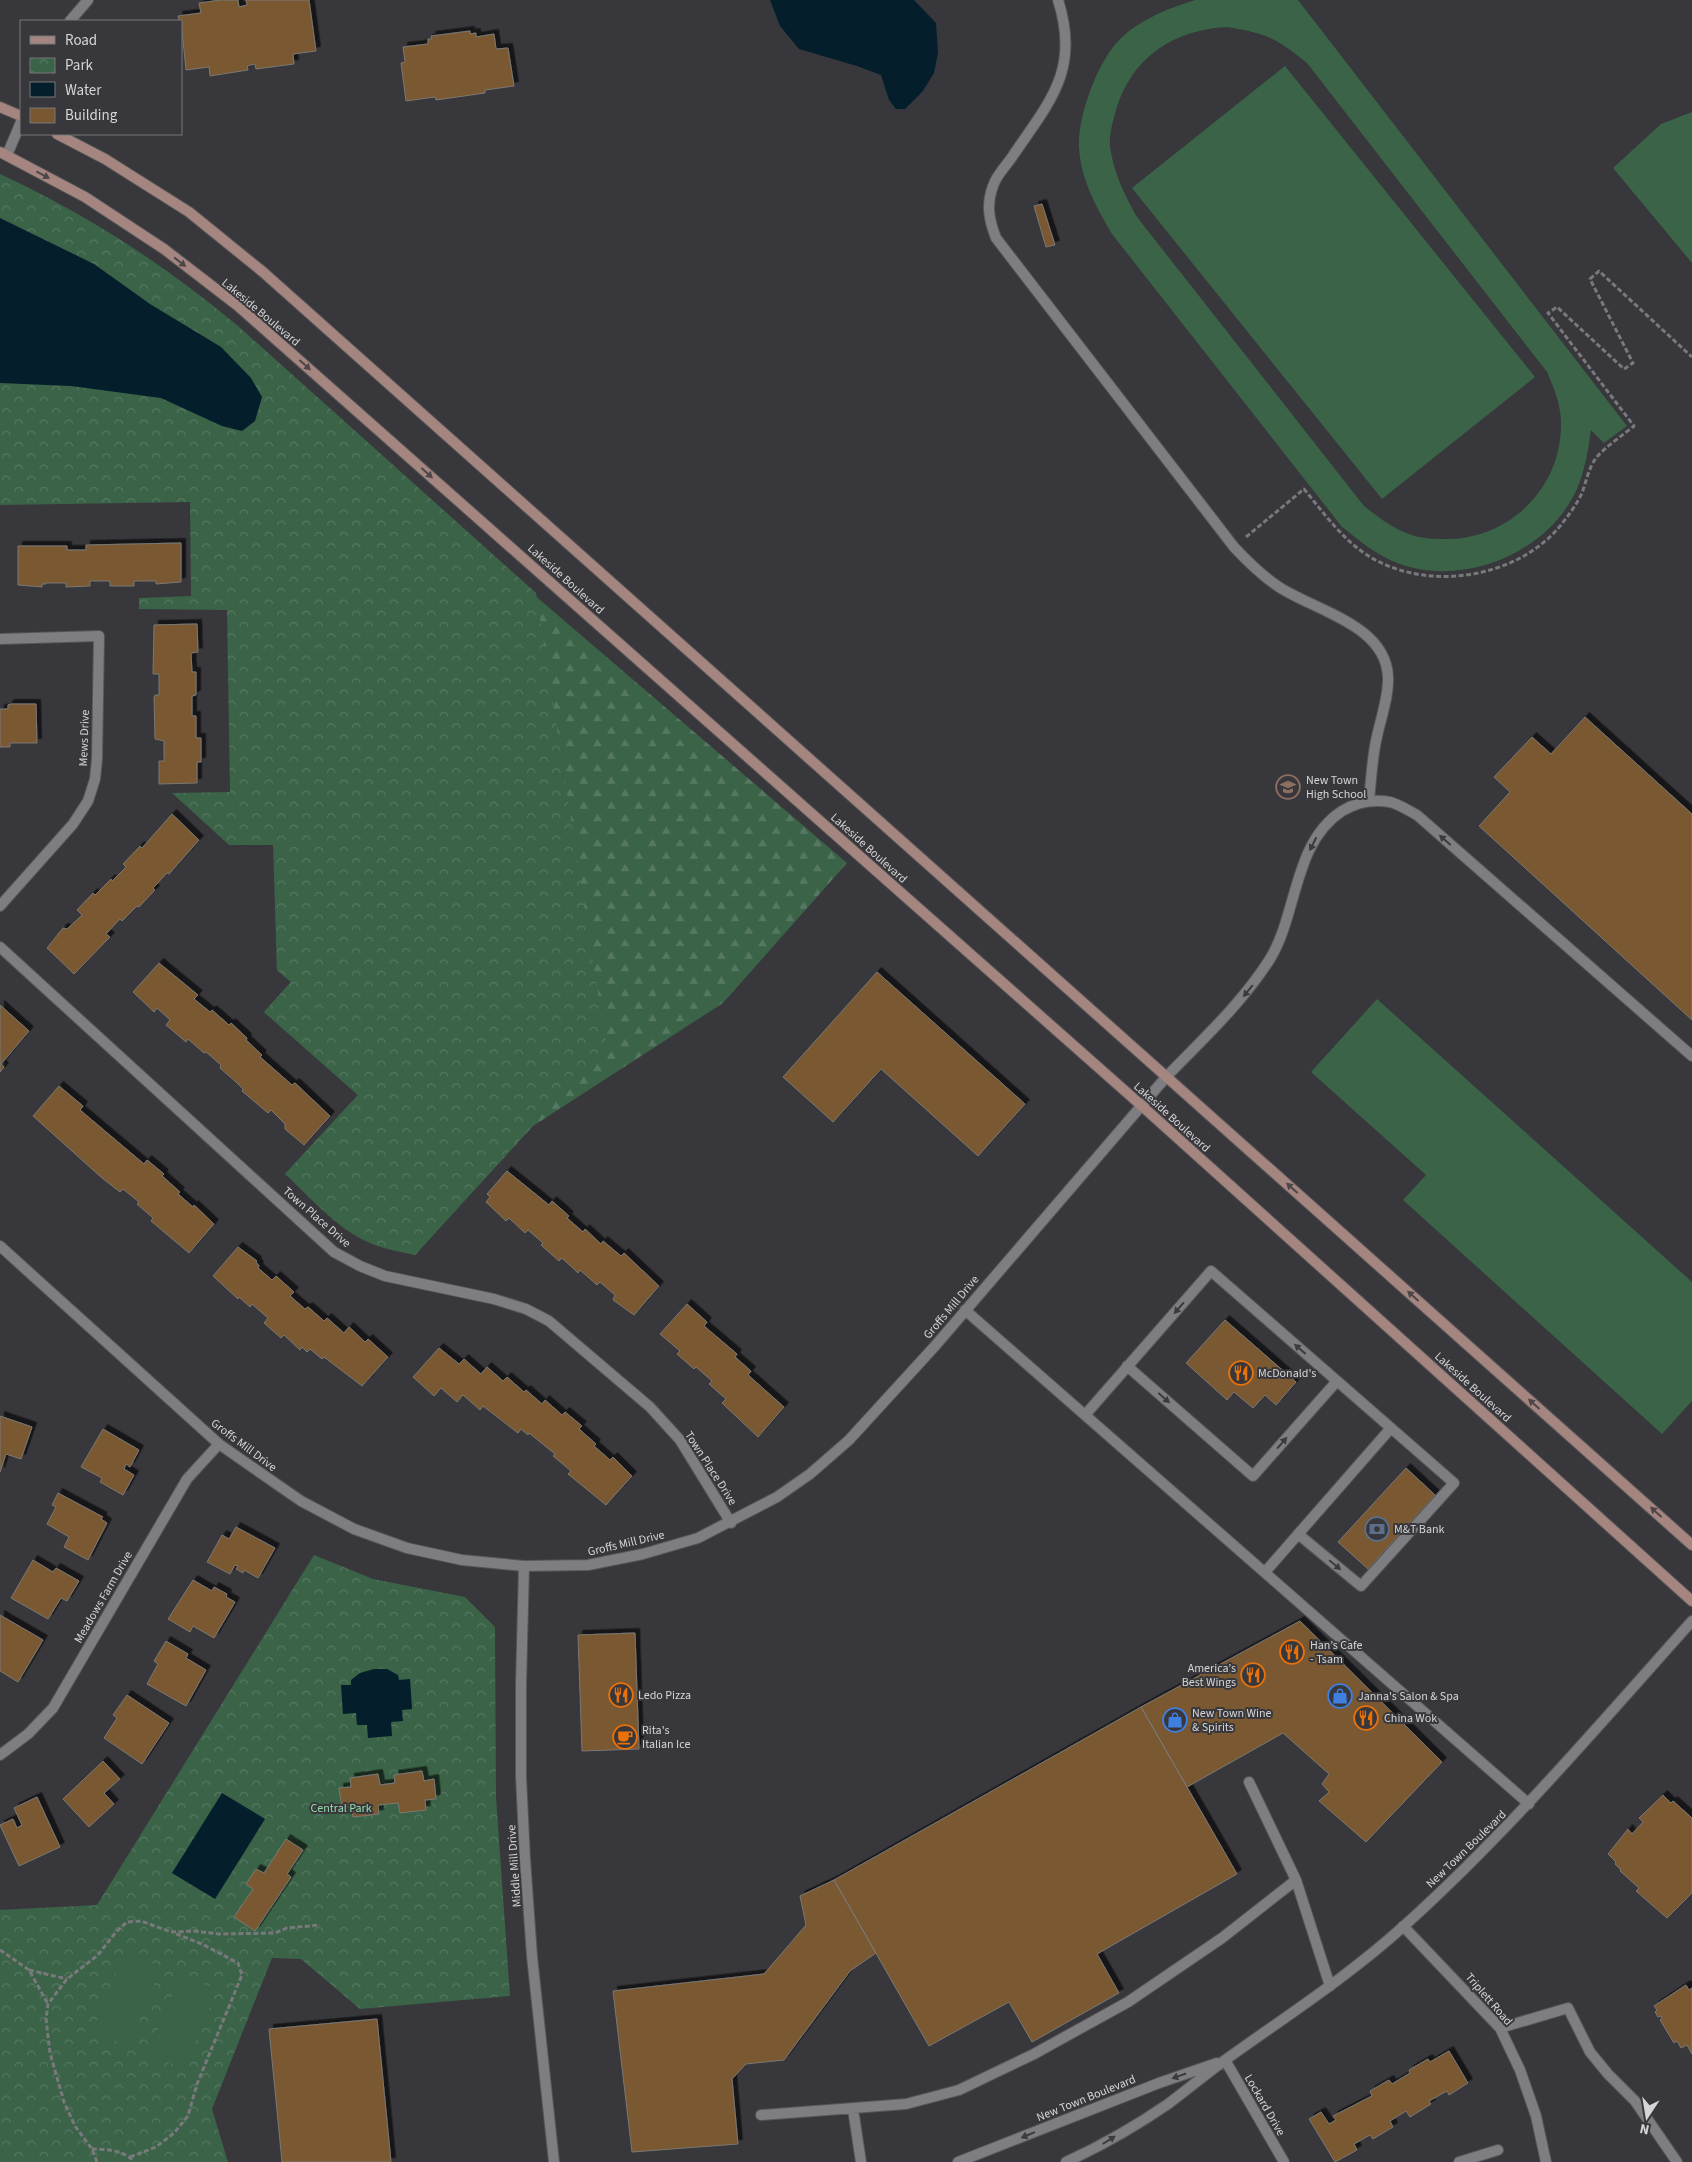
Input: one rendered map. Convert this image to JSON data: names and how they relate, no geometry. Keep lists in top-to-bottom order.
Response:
{
  "streets": {
    "main road": ["Lakeside Boulevard"],
    "street": [
      "Mews Drive",
      "Town Place Drive",
      "Groffs Mill Drive",
      "Meadows Farm Drive",
      "New Town Boulevard",
      "Middle Mill Drive",
      "Triplett Road",
      "Lockard Drive"
    ]
  },
  "crossings": [
    ["Lakeside Boulevard", "Groffs Mill Drive"],
    ["Town Place Drive", "Groffs Mill Drive"],
    ["Groffs Mill Drive", "Meadows Farm Drive"],
    ["Groffs Mill Drive", "Middle Mill Drive"],
    ["New Town Boulevard", "Triplett Road"],
    ["New Town Boulevard", "Lockard Drive"]
  ],
  "parks": ["Central Park"],
  "places": {
    "school or university": ["New Town High School"],
    "restaurant": [
      "McDonald's",
      "Han’s Cafe - Tsam",
      "America’s Best Wings",
      "Ledo Pizza",
      "China Wok"
    ],
    "bank": ["M&T Bank"],
    "shop": ["Janna's Salon & Spa", "New Town Wine & Spirits"],
    "cafe": ["Rita's Italian Ice"]
  },
  "legend": [
    "Road",
    "Park",
    "Water",
    "Building"
  ],
  "north": "bottom"
}
